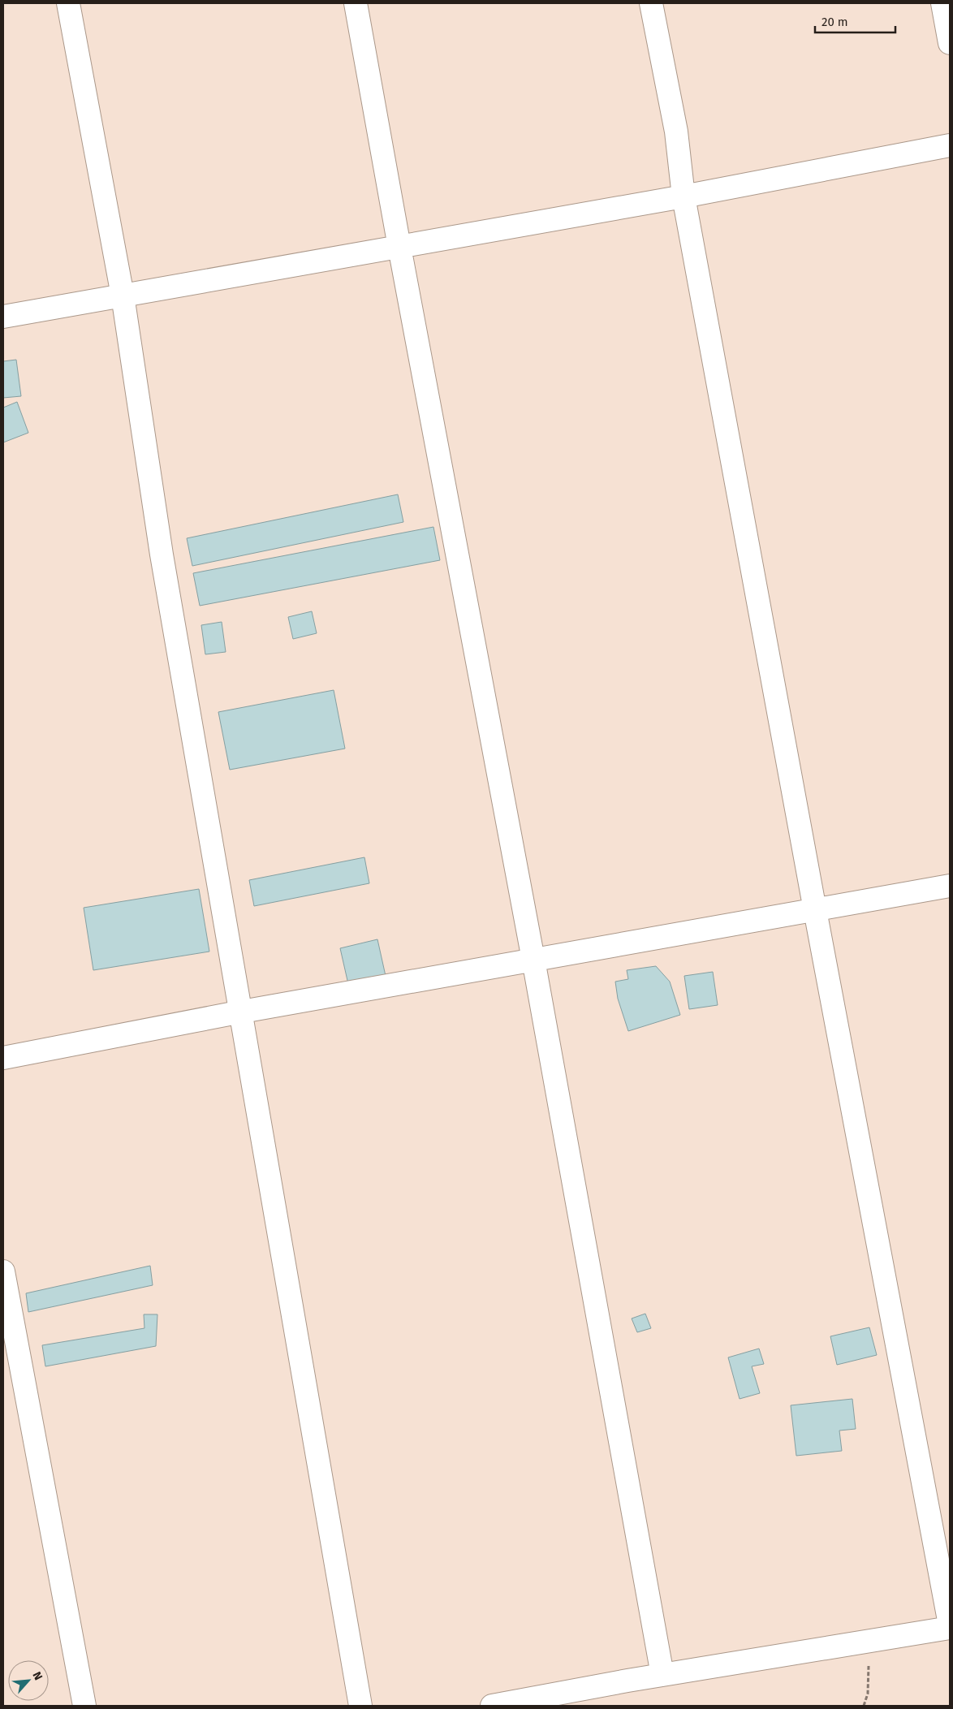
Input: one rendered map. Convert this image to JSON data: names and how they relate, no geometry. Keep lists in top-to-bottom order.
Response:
{
  "scale_bar": "20 m",
  "north": "top right"
}
